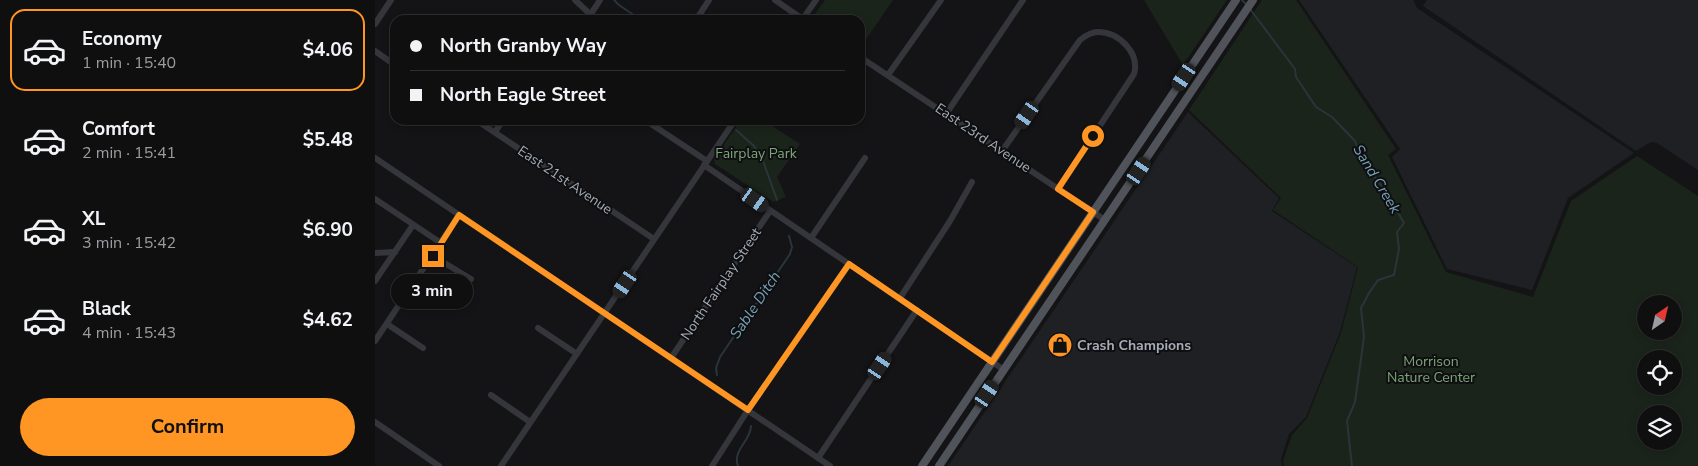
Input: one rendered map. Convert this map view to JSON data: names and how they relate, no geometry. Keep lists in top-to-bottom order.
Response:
{
  "streets": {
    "street": ["East 23rd Avenue", "East 21st Avenue", "North Fairplay Street"]
  },
  "water": ["Sand Creek", "Sable Ditch"],
  "parks": ["Fairplay Park", "Morrison Nature Center"],
  "places": {
    "shop": ["Crash Champions"]
  },
  "north": "top right",
  "page": {
    "list": [
      {
        "name": "Economy",
        "note": "1 min · 15:40",
        "value": "$4.06"
      },
      {
        "name": "Comfort",
        "note": "2 min · 15:41",
        "value": "$5.48"
      },
      {
        "name": "XL",
        "note": "3 min · 15:42",
        "value": "$6.90"
      },
      {
        "name": "Black",
        "note": "4 min · 15:43",
        "value": "$4.62"
      }
    ],
    "banner": ["North Granby Way", "North Eagle Street"],
    "bubble": "3 min",
    "buttons": "Confirm"
  }
}
